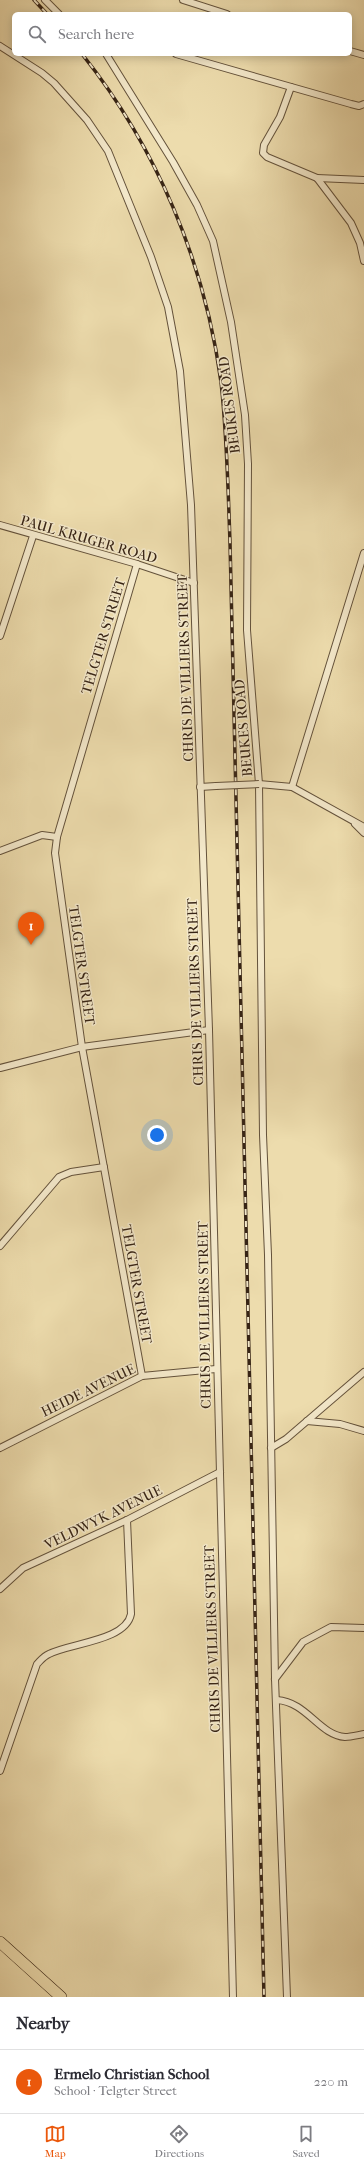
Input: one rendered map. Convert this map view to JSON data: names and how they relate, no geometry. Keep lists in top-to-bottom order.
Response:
{
  "streets": {
    "street": [
      "BEUKES ROAD",
      "PAUL KRUGER ROAD",
      "TELGTER STREET",
      "CHRIS DE VILLIERS STREET",
      "HEIDE AVENUE",
      "VELDWYK AVENUE"
    ]
  },
  "crossings": [
    ["PAUL KRUGER ROAD", "TELGTER STREET"],
    ["PAUL KRUGER ROAD", "CHRIS DE VILLIERS STREET"],
    ["TELGTER STREET", "HEIDE AVENUE"],
    ["CHRIS DE VILLIERS STREET", "HEIDE AVENUE"],
    ["CHRIS DE VILLIERS STREET", "VELDWYK AVENUE"]
  ],
  "page": {
    "search": "Search here",
    "pins": "1",
    "heading": "Nearby",
    "list": [
      {
        "mark": "1",
        "name": "Ermelo Christian School",
        "note": "School · Telgter Street",
        "value": "220 m"
      }
    ],
    "nav": ["Map", "Directions", "Saved"]
  }
}
